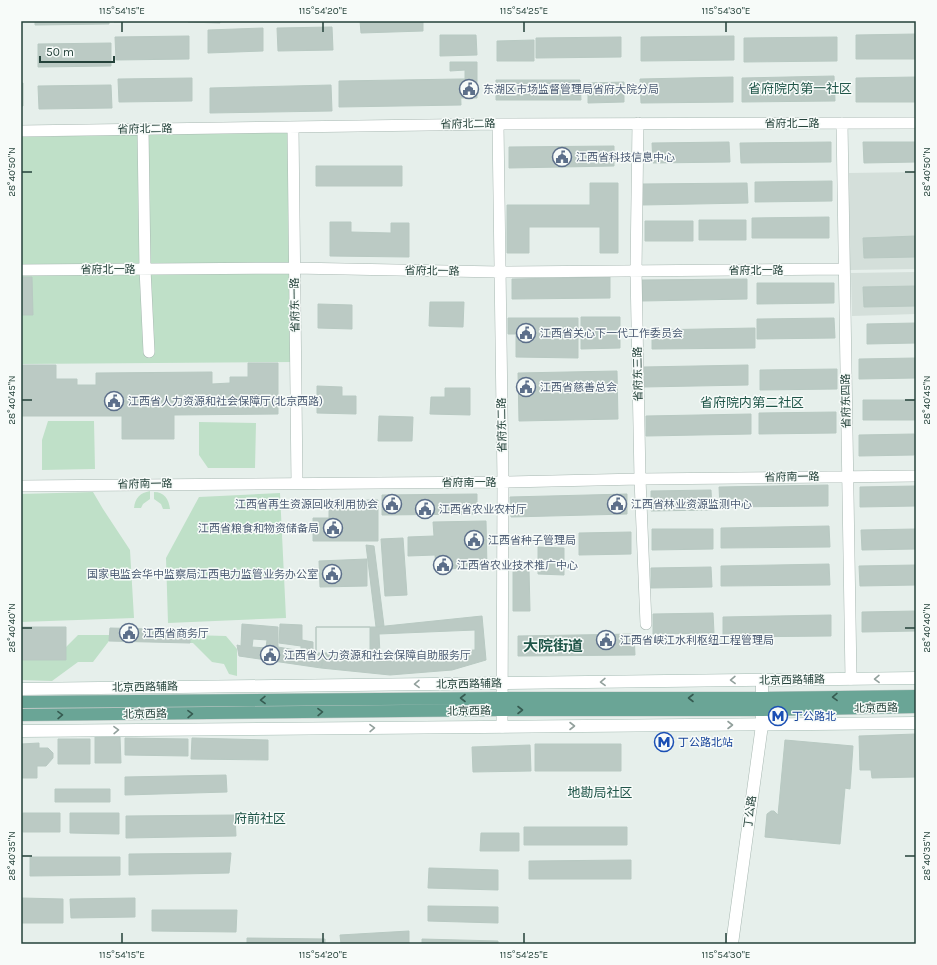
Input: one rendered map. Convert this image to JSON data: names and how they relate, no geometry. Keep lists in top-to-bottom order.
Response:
{
  "streets": {
    "main road": ["北京西路辅路", "北京西路", "丁公路"],
    "street": [
      "省府北二路",
      "省府北一路",
      "省府东一路",
      "省府东三路",
      "省府东四路",
      "省府东二路",
      "省府南一路"
    ]
  },
  "crossings": [
    ["省府北二路", "省府东一路"],
    ["省府北二路", "省府东三路"],
    ["省府北二路", "省府东四路"],
    ["省府北二路", "省府东二路"],
    ["省府北一路", "省府东一路"],
    ["省府北一路", "省府东三路"],
    ["省府北一路", "省府东四路"],
    ["省府北一路", "省府东二路"],
    ["省府东一路", "省府南一路"],
    ["省府东三路", "省府南一路"],
    ["省府东四路", "省府南一路"],
    ["省府东四路", "北京西路辅路"],
    ["省府东二路", "省府南一路"],
    ["省府东二路", "北京西路辅路"],
    ["省府东二路", "北京西路"],
    ["北京西路辅路", "丁公路"],
    ["北京西路", "丁公路"]
  ],
  "districts": [
    "省府院内第一社区",
    "省府院内第二社区",
    "大院街道",
    "地勘局社区",
    "府前社区"
  ],
  "places": {
    "public building": [
      "东湖区市场监督管理局省府大院分局",
      "江西省科技信息中心",
      "江西省关心下一代工作委员会",
      "江西省慈善总会",
      "江西省人力资源和社会保障厅(北京西路)",
      "江西省再生资源回收利用协会",
      "江西省林业资源监测中心",
      "江西省农业农村厅",
      "江西省粮食和物资储备局",
      "江西省种子管理局",
      "江西省农业技术推广中心",
      "国家电监会华中监察局江西电力监管业务办公室",
      "江西省商务厅",
      "江西省峡江水利枢纽工程管理局",
      "江西省人力资源和社会保障自助服务厅"
    ],
    "metro station": ["丁公路北", "丁公路北站"]
  },
  "scale_bar": "50 m",
  "coordinates": [
    "115°54'15\"E",
    "115°54'20\"E",
    "115°54'25\"E",
    "115°54'30\"E",
    "28°40'50\"N",
    "28°40'45\"N",
    "28°40'40\"N",
    "28°40'35\"N"
  ]
}
